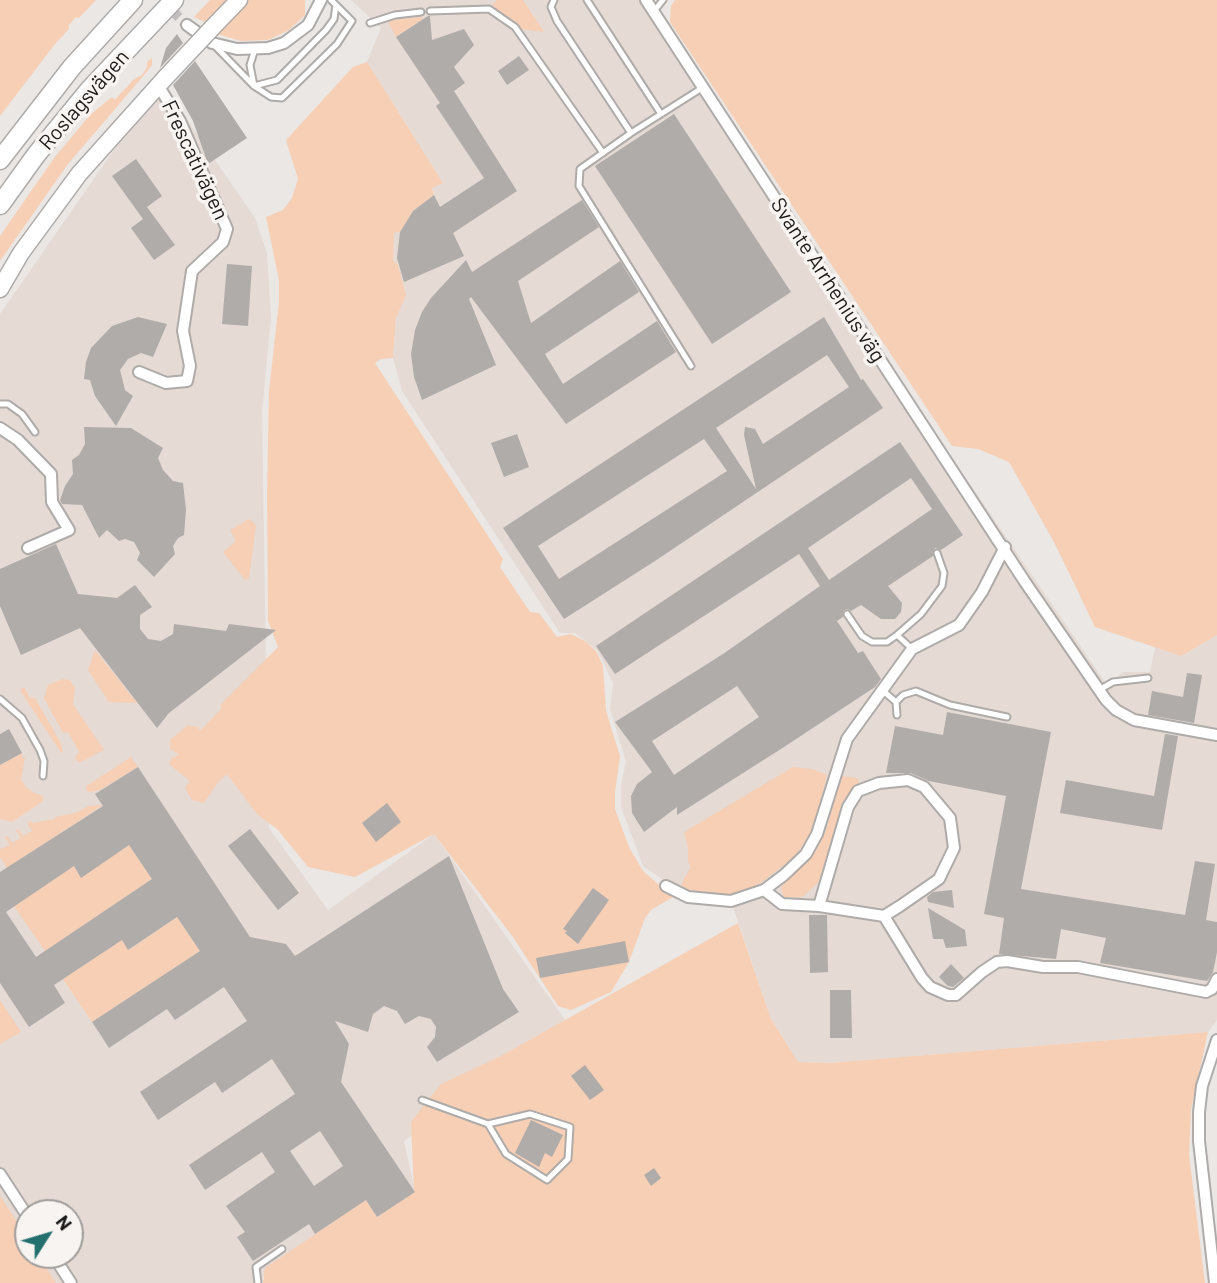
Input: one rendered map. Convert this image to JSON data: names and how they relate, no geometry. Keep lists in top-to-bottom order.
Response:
{
  "streets": {
    "main road": ["Roslagsvägen"],
    "street": ["Frescativägen", "Svante Arrhenius väg"]
  },
  "north": "top right"
}
